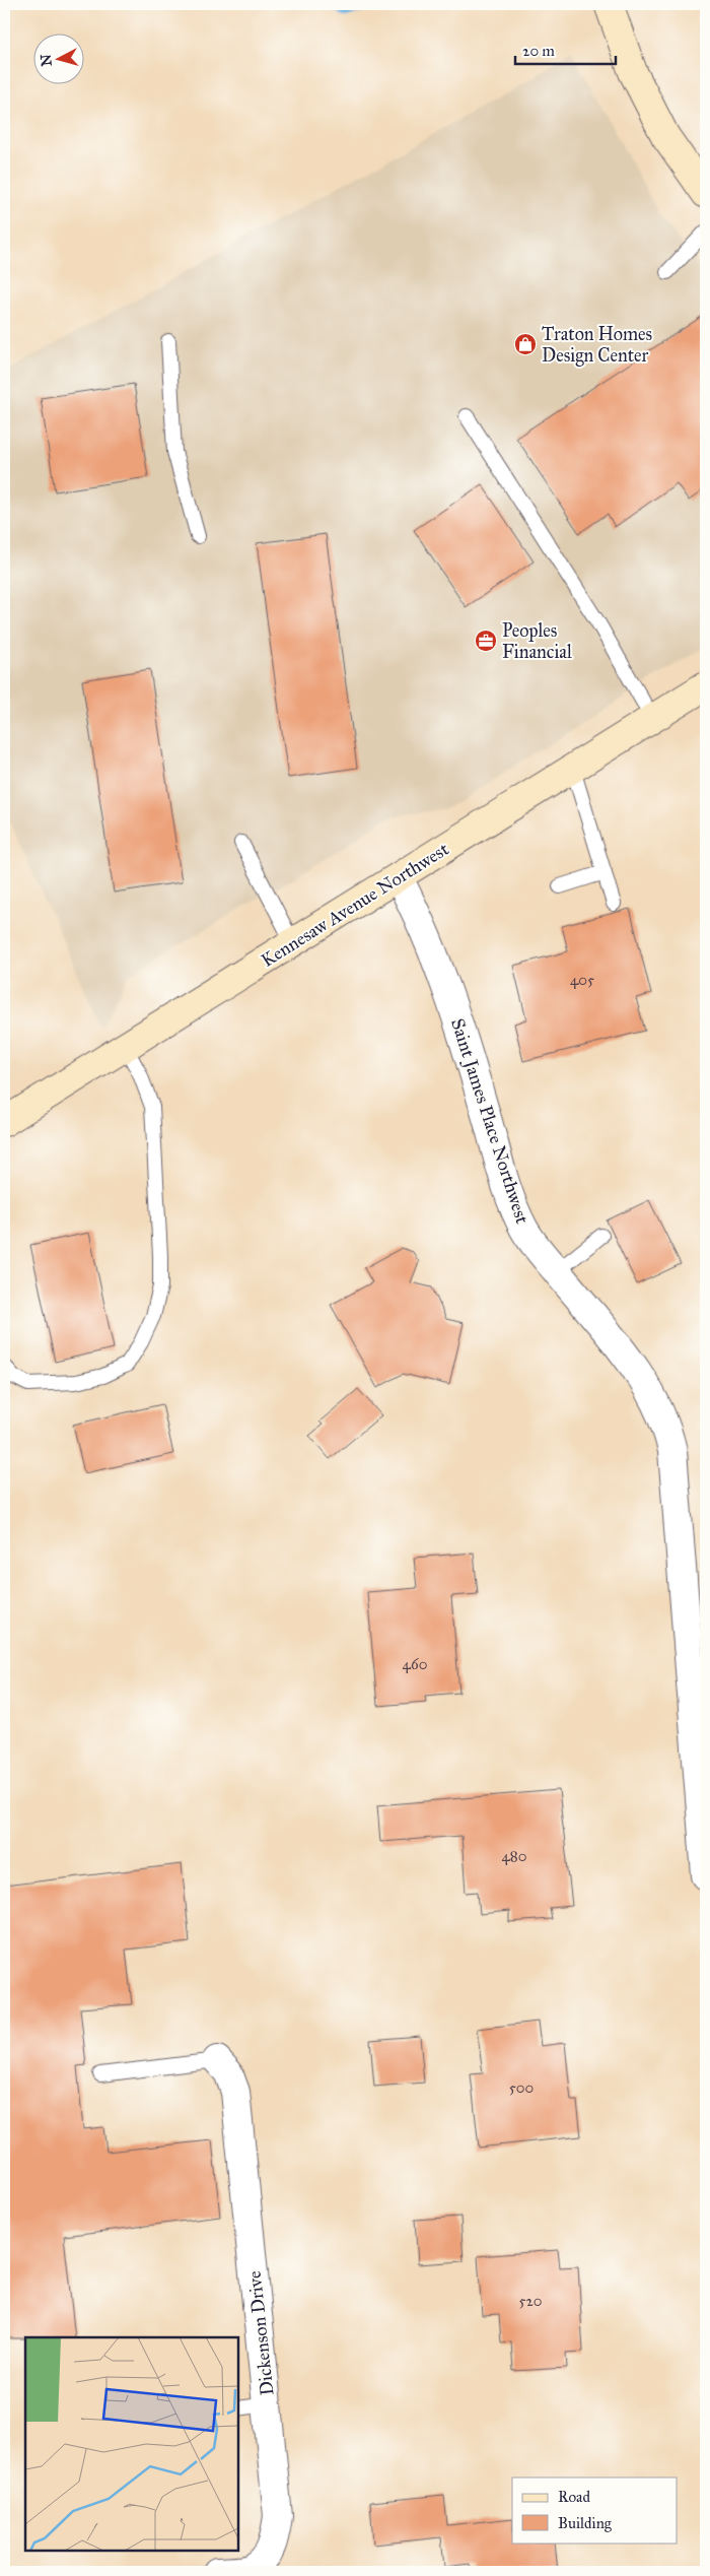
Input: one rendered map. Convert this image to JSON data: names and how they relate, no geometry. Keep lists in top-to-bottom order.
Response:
{
  "streets": {
    "street": ["Kennesaw Avenue Northwest", "Saint James Place Northwest", "Dickenson Drive"]
  },
  "crossings": [
    ["Kennesaw Avenue Northwest", "Saint James Place Northwest"]
  ],
  "places": {
    "shop": ["Traton Homes Design Center"],
    "office": ["Peoples Financial"]
  },
  "house_numbers": [
    "405",
    "460",
    "480",
    "500",
    "520"
  ],
  "legend": ["Road", "Building"],
  "scale_bar": "20 m",
  "north": "left"
}
